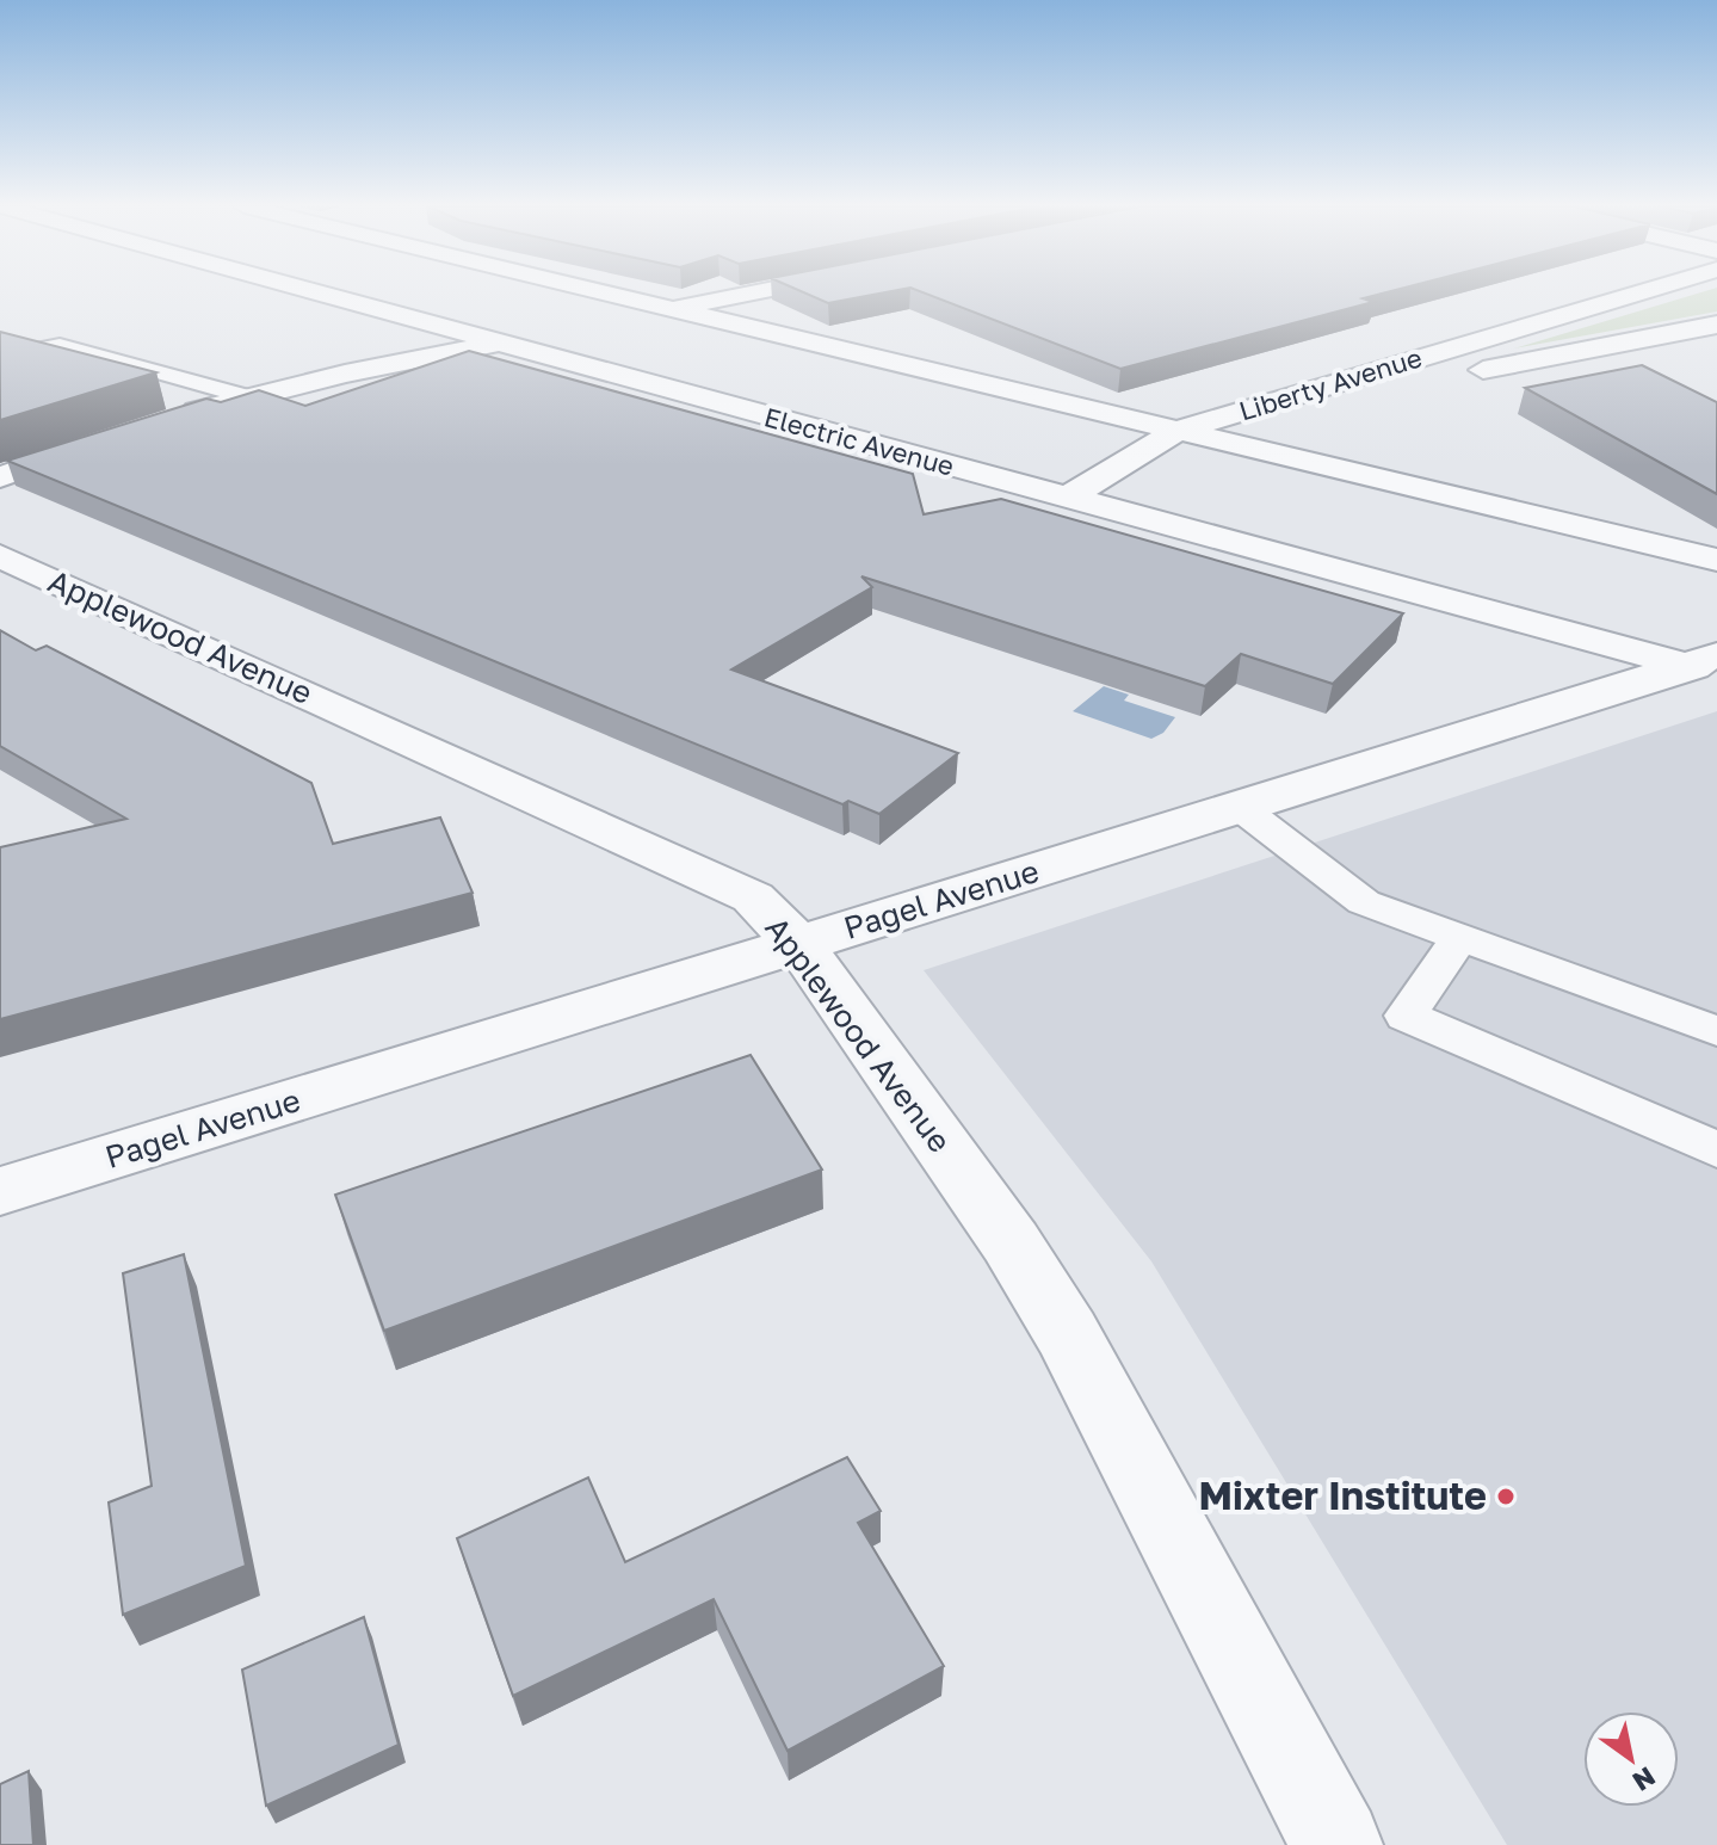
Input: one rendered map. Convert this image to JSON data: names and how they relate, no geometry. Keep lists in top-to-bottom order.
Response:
{
  "streets": {
    "street": [
      "Liberty Avenue",
      "Electric Avenue",
      "Applewood Avenue",
      "Pagel Avenue"
    ]
  },
  "crossings": [
    ["Liberty Avenue", "Electric Avenue"],
    ["Electric Avenue", "Pagel Avenue"],
    ["Applewood Avenue", "Pagel Avenue"]
  ],
  "places": ["Mixter Institute"],
  "north": "bottom right"
}
